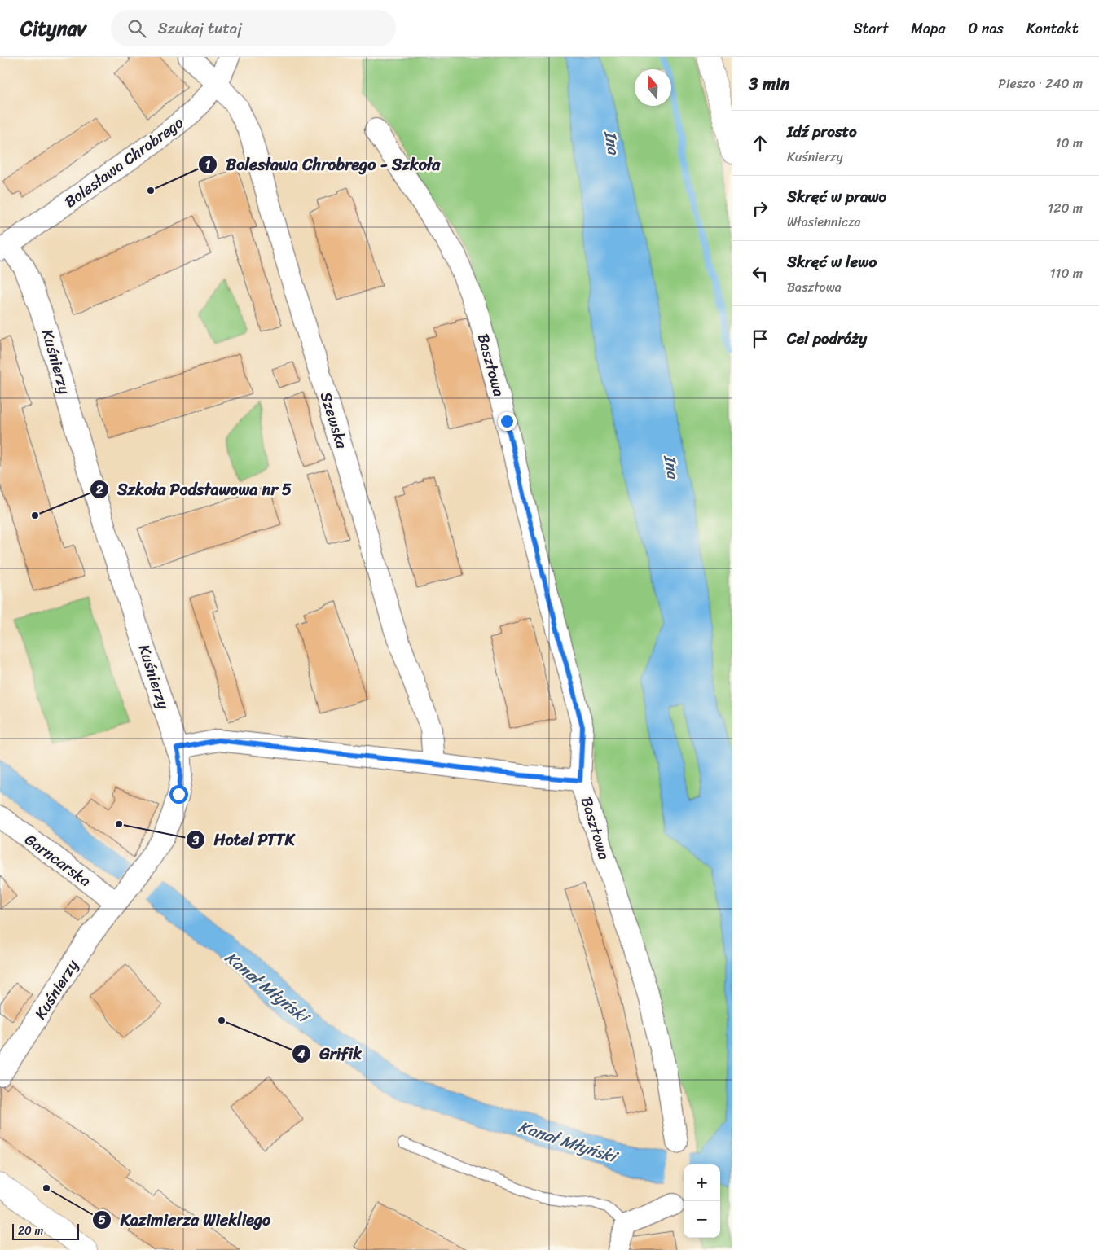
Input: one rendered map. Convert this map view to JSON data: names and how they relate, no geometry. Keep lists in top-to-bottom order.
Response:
{
  "streets": {
    "street": [
      "Bolesława Chrobrego",
      "Kuśnierzy",
      "Basztowa",
      "Szewska",
      "Garncarska"
    ]
  },
  "crossings": [
    ["Bolesława Chrobrego", "Kuśnierzy"],
    ["Bolesława Chrobrego", "Szewska"],
    ["Kuśnierzy", "Garncarska"]
  ],
  "water": ["Ina", "Kanał Młyński"],
  "places": [
    "Bolesława Chrobrego - Szkoła",
    "Szkoła Podstawowa nr 5",
    "Hotel PTTK",
    "Grifik",
    "Kazimierza Wiekliego"
  ],
  "scale_bar": "20 m",
  "north": "top",
  "page": {
    "header": "Citynav",
    "search": "Szukaj tutaj",
    "nav": [
      "Start",
      "Mapa",
      "O nas",
      "Kontakt"
    ],
    "heading": ["3 min", "Pieszo · 240 m"],
    "list": [
      ["Idź prosto", "Kuśnierzy", "10 m"],
      ["Skręć w prawo", "Włosiennicza", "120 m"],
      ["Skręć w lewo", "Basztowa", "110 m"],
      "Cel podróży"
    ],
    "map_buttons": ["+", "−"],
    "scale": "20 m"
  }
}
